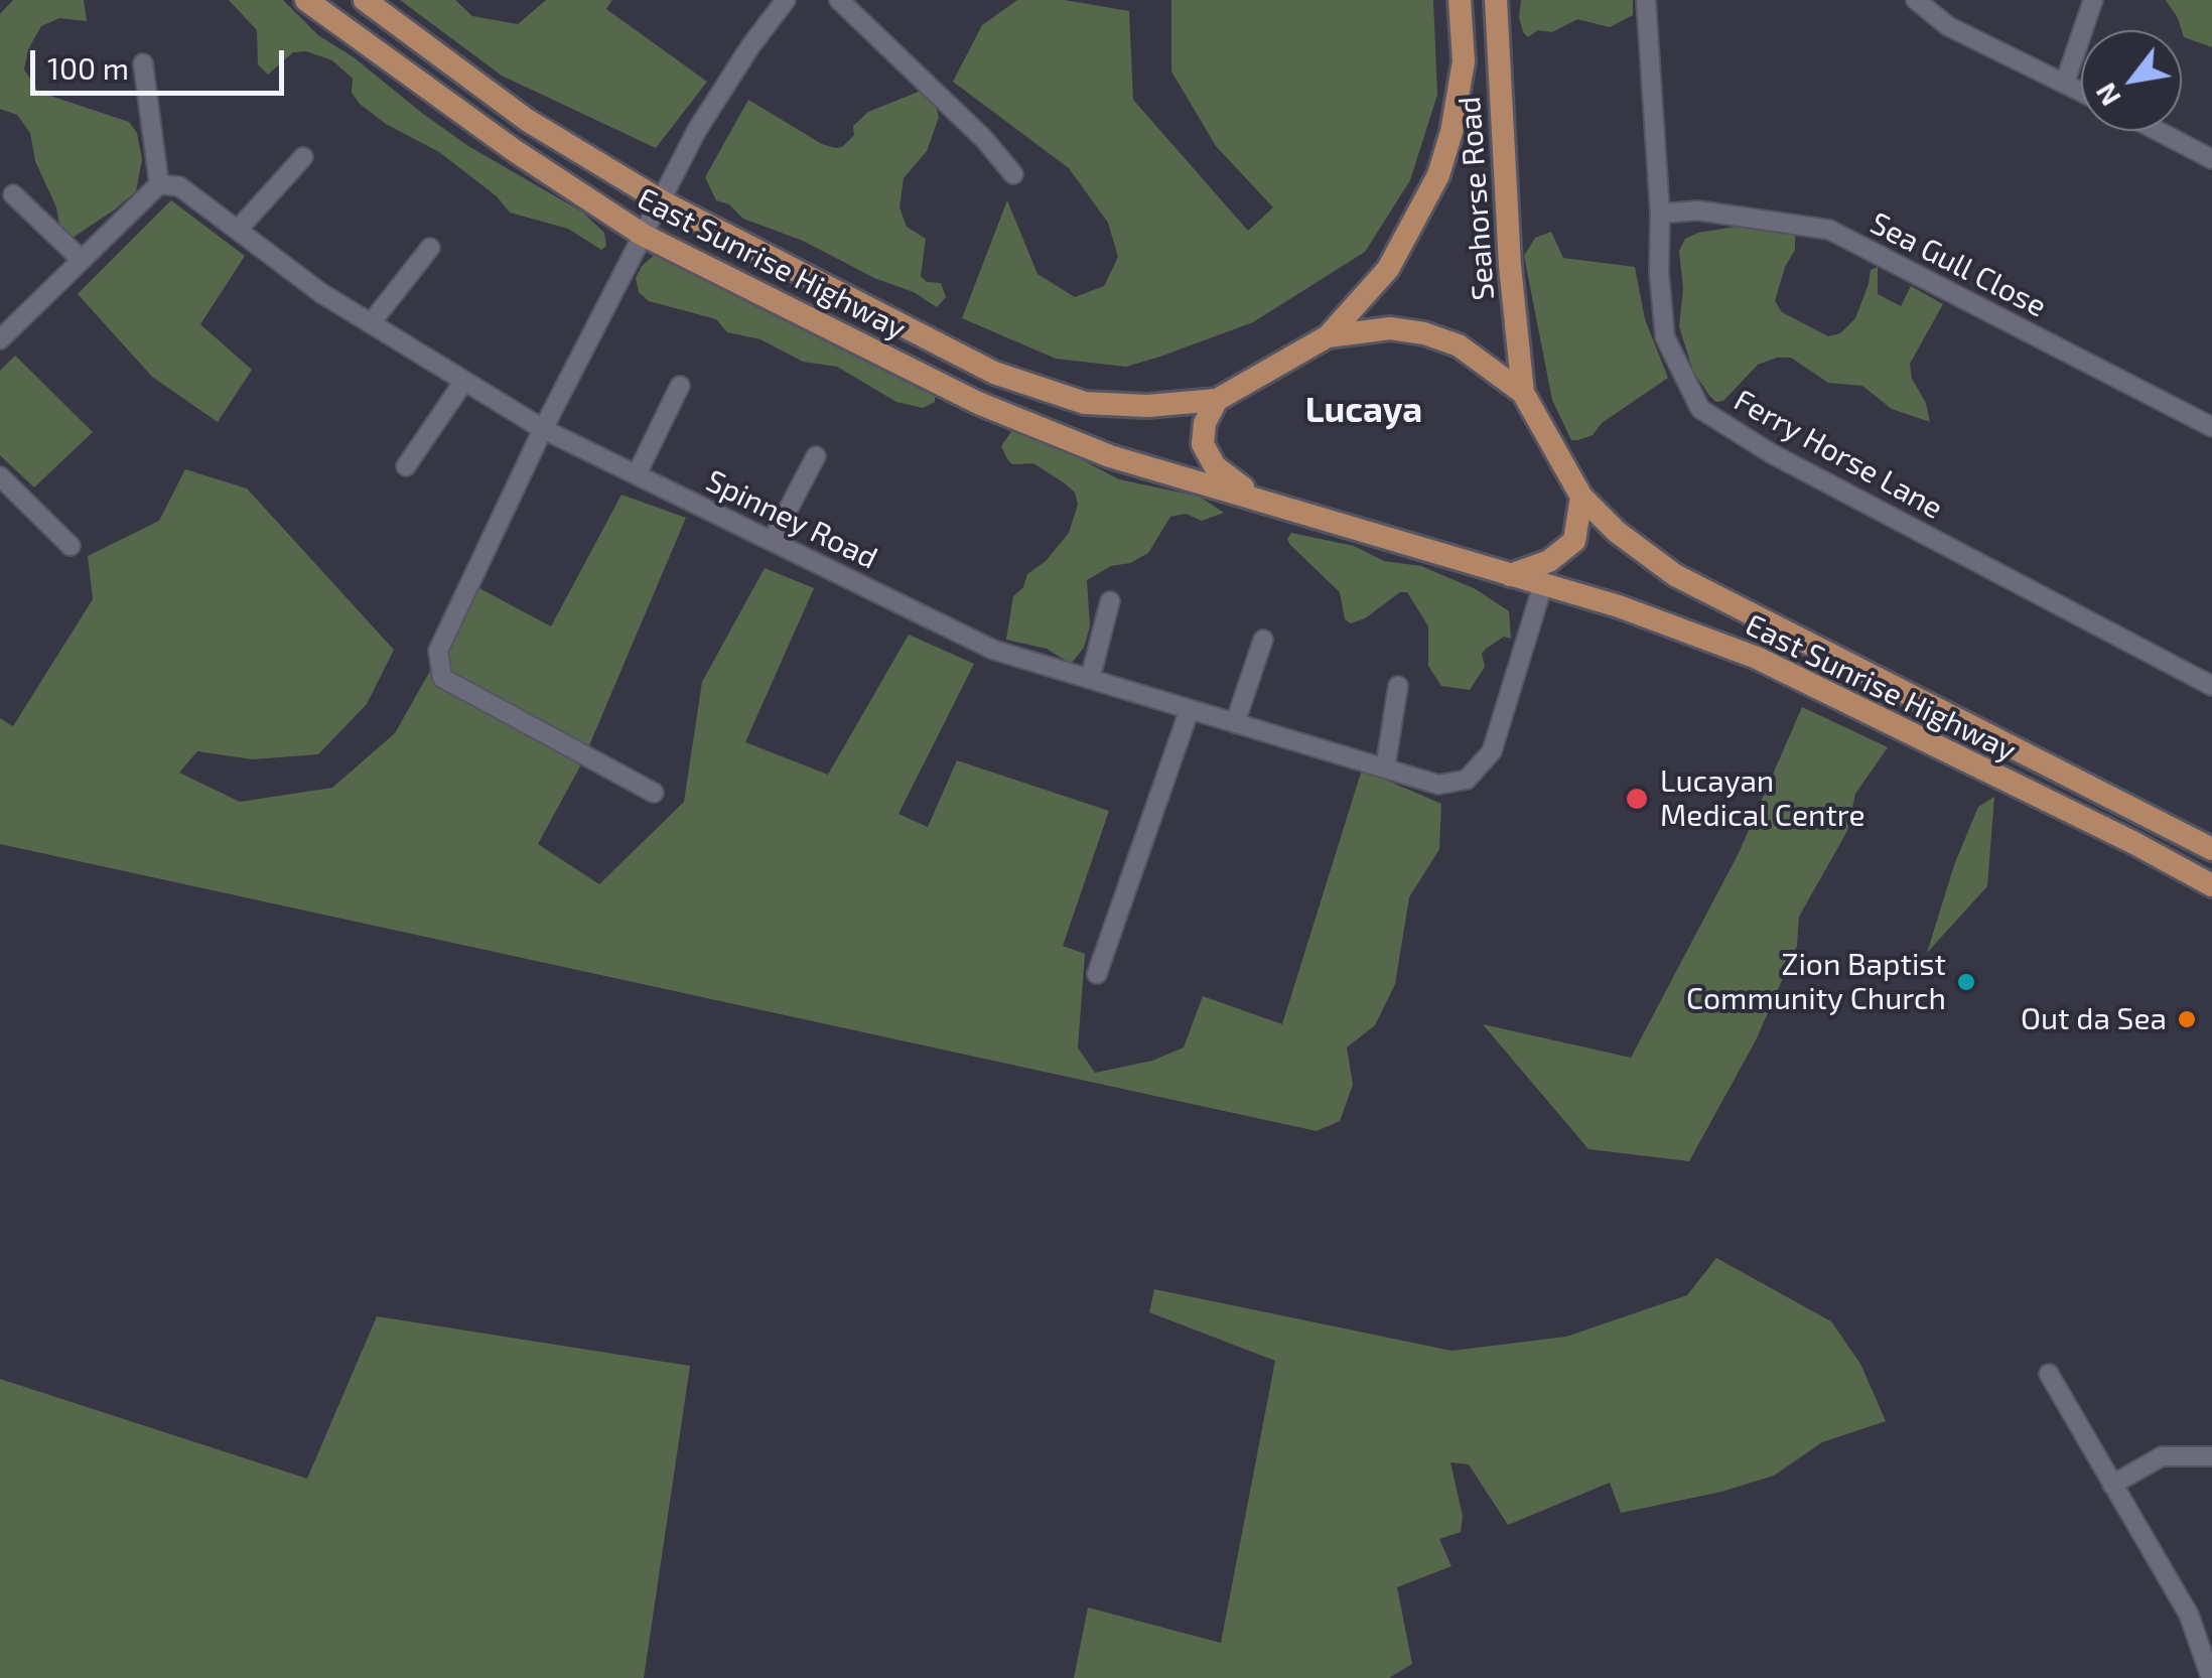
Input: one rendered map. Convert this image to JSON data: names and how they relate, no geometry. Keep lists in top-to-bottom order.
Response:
{
  "streets": {
    "main road": ["Seahorse Road", "East Sunrise Highway"],
    "street": ["Sea Gull Close", "Ferry Horse Lane", "Spinney Road"]
  },
  "crossings": [
    ["Seahorse Road", "East Sunrise Highway"],
    ["East Sunrise Highway", "Spinney Road"],
    ["Sea Gull Close", "Ferry Horse Lane"]
  ],
  "districts": ["Lucaya"],
  "places": ["Lucayan Medical Centre", "Zion Baptist Community Church", "Out da Sea"],
  "scale_bar": "100 m",
  "north": "bottom left"
}
